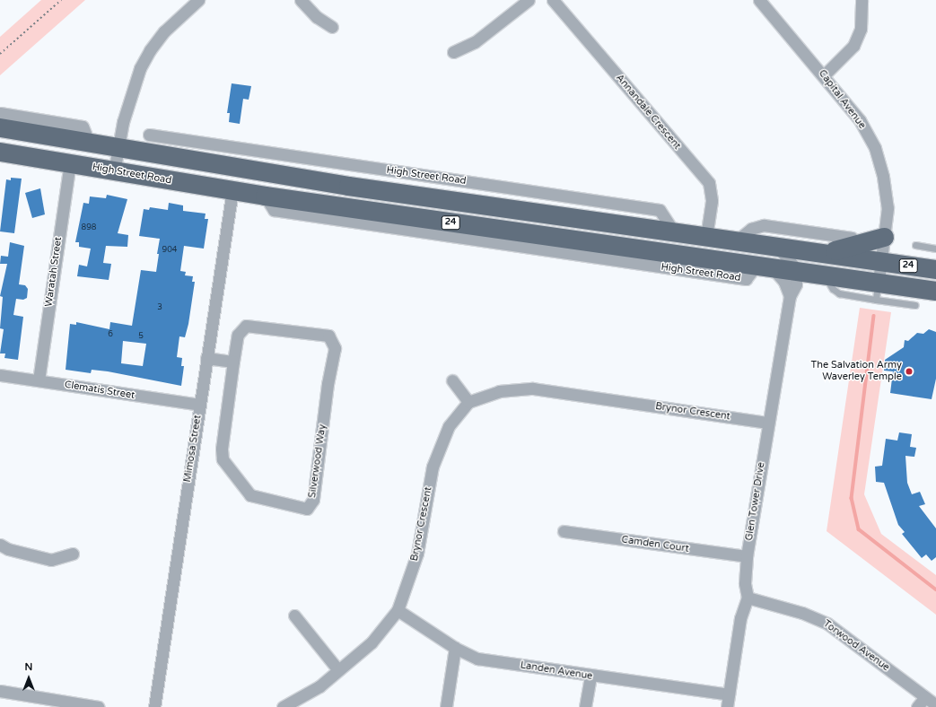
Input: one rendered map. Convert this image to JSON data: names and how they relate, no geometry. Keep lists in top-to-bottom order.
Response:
{
  "streets": {
    "main road": ["High Street Road", "24"],
    "street": [
      "Capital Avenue",
      "Annandale Crescent",
      "Waratah Street",
      "Clematis Street",
      "Brynor Crescent",
      "Mimosa Street",
      "Silverwood Way",
      "Glen Tower Drive",
      "Camden Court",
      "Torwood Avenue",
      "Landen Avenue"
    ]
  },
  "crossings": [
    ["Capital Avenue", "High Street Road"],
    ["Capital Avenue", "24"],
    ["Annandale Crescent", "24"],
    ["High Street Road", "Waratah Street"],
    ["High Street Road", "Mimosa Street"],
    ["High Street Road", "Glen Tower Drive"],
    ["Waratah Street", "Clematis Street"],
    ["Clematis Street", "Mimosa Street"],
    ["Brynor Crescent", "Glen Tower Drive"],
    ["Brynor Crescent", "Landen Avenue"],
    ["Glen Tower Drive", "Camden Court"],
    ["Glen Tower Drive", "Torwood Avenue"]
  ],
  "places": ["The Salvation Army Waverley Temple"],
  "house_numbers": [
    "898",
    "904",
    "3",
    "6",
    "5"
  ],
  "north": "top"
}
